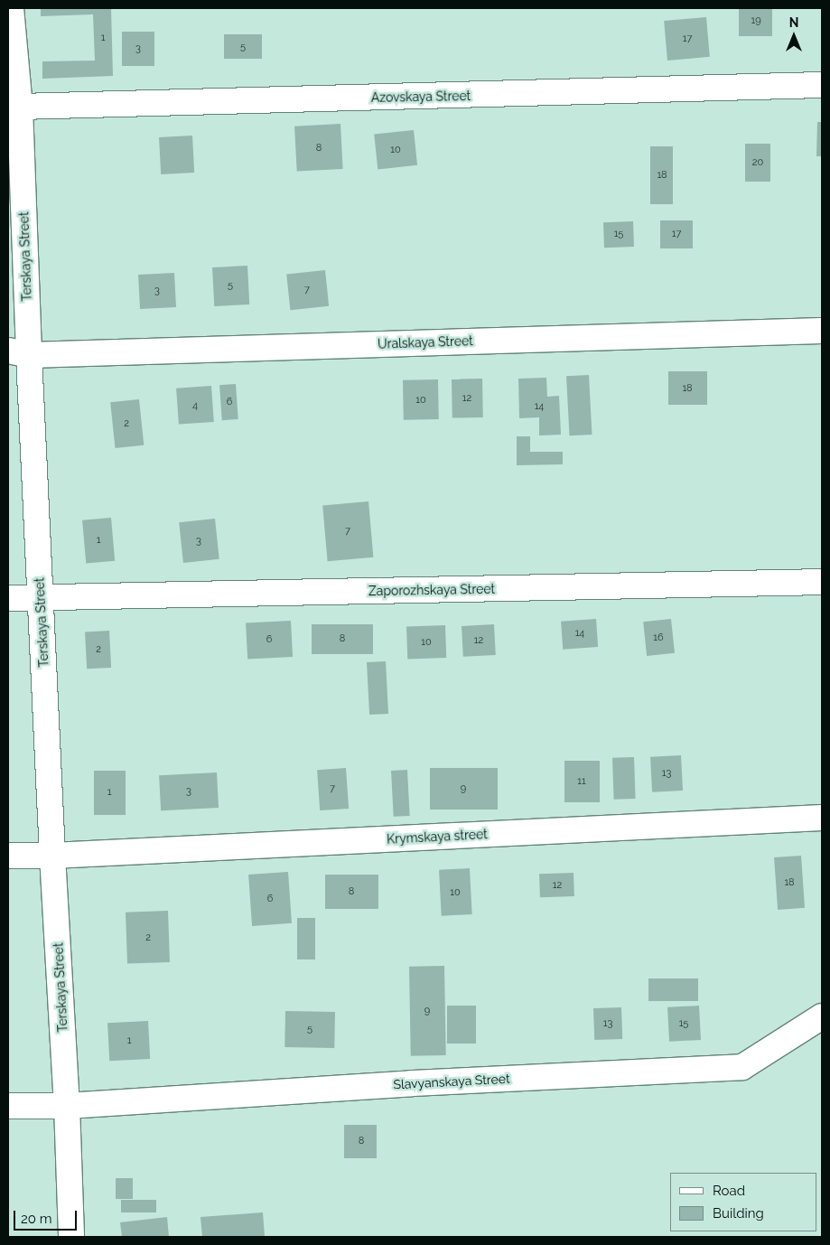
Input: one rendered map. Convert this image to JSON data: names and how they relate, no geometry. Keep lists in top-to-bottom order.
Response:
{
  "streets": {
    "street": [
      "Azovskaya Street",
      "Terskaya Street",
      "Uralskaya Street",
      "Zaporozhskaya Street",
      "Krymskaya street",
      "Slavyanskaya Street"
    ]
  },
  "crossings": [
    ["Azovskaya Street", "Terskaya Street"],
    ["Terskaya Street", "Uralskaya Street"],
    ["Terskaya Street", "Zaporozhskaya Street"],
    ["Terskaya Street", "Krymskaya street"],
    ["Terskaya Street", "Slavyanskaya Street"]
  ],
  "house_numbers": [
    "19",
    "1",
    "17",
    "5",
    "3",
    "8",
    "10",
    "20",
    "18",
    "15",
    "17",
    "5",
    "7",
    "3",
    "18",
    "12",
    "10",
    "6",
    "4",
    "14",
    "2",
    "7",
    "1",
    "3",
    "14",
    "16",
    "8",
    "6",
    "12",
    "10",
    "2",
    "13",
    "11",
    "7",
    "9",
    "3",
    "1",
    "18",
    "12",
    "8",
    "10",
    "6",
    "2",
    "9",
    "13",
    "15",
    "5",
    "1",
    "8"
  ],
  "legend": ["Road", "Building"],
  "scale_bar": "20 m",
  "north": "top"
}
